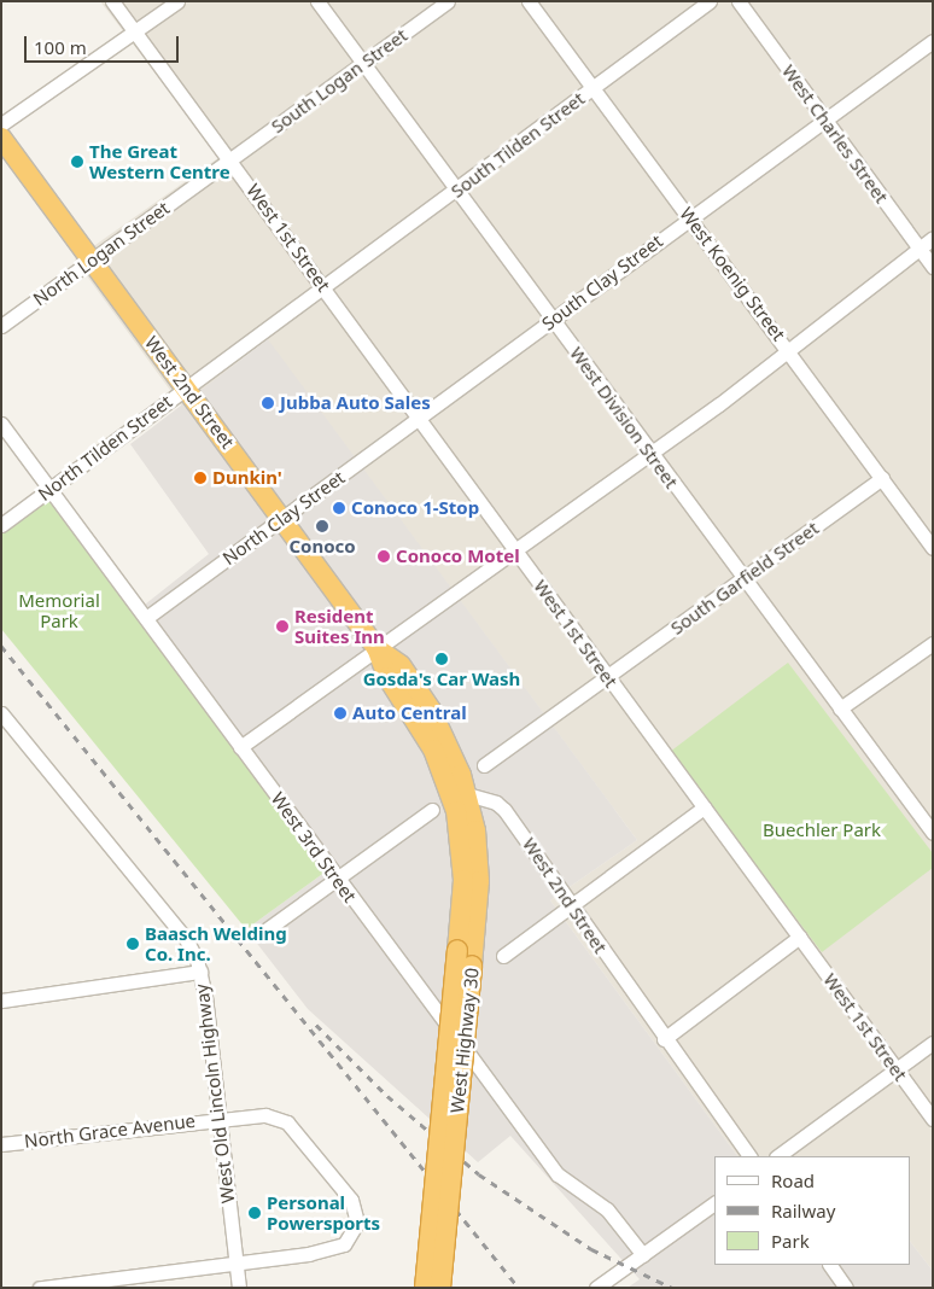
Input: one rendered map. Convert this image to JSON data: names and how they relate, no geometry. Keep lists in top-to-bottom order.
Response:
{
  "streets": {
    "highway": ["West 2nd Street", "West Highway 30"],
    "street": [
      "South Logan Street",
      "West Charles Street",
      "South Tilden Street",
      "West 1st Street",
      "North Logan Street",
      "West Koenig Street",
      "South Clay Street",
      "West Division Street",
      "North Tilden Street",
      "North Clay Street",
      "South Garfield Street",
      "West 3rd Street",
      "West Old Lincoln Highway",
      "North Grace Avenue"
    ]
  },
  "crossings": [
    ["South Logan Street", "West 1st Street"],
    ["South Logan Street", "North Logan Street"],
    ["South Logan Street", "West Division Street"],
    ["West Charles Street", "South Clay Street"],
    ["South Tilden Street", "West 1st Street"],
    ["South Tilden Street", "West Koenig Street"],
    ["South Tilden Street", "West Division Street"],
    ["South Tilden Street", "North Tilden Street"],
    ["West 1st Street", "North Logan Street"],
    ["West 1st Street", "South Clay Street"],
    ["West 1st Street", "North Tilden Street"],
    ["West 1st Street", "North Clay Street"],
    ["West 1st Street", "South Garfield Street"],
    ["North Logan Street", "West 2nd Street"],
    ["West Koenig Street", "South Clay Street"],
    ["West Koenig Street", "South Garfield Street"],
    ["South Clay Street", "West Division Street"],
    ["South Clay Street", "North Clay Street"],
    ["West 2nd Street", "North Tilden Street"],
    ["West 2nd Street", "North Clay Street"],
    ["West 2nd Street", "West Highway 30"],
    ["West Division Street", "South Garfield Street"],
    ["North Tilden Street", "West 3rd Street"],
    ["North Clay Street", "West 3rd Street"],
    ["West Old Lincoln Highway", "North Grace Avenue"]
  ],
  "parks": ["Memorial Park", "Buechler Park"],
  "places": [
    "The Great Western Centre",
    "Jubba Auto Sales",
    "Dunkin'",
    "Conoco 1-Stop",
    "Conoco",
    "Conoco Motel",
    "Resident Suites Inn",
    "Gosda's Car Wash",
    "Auto Central",
    "Baasch Welding Co. Inc.",
    "Personal Powersports"
  ],
  "legend": ["Road", "Railway", "Park"],
  "scale_bar": "100 m"
}
